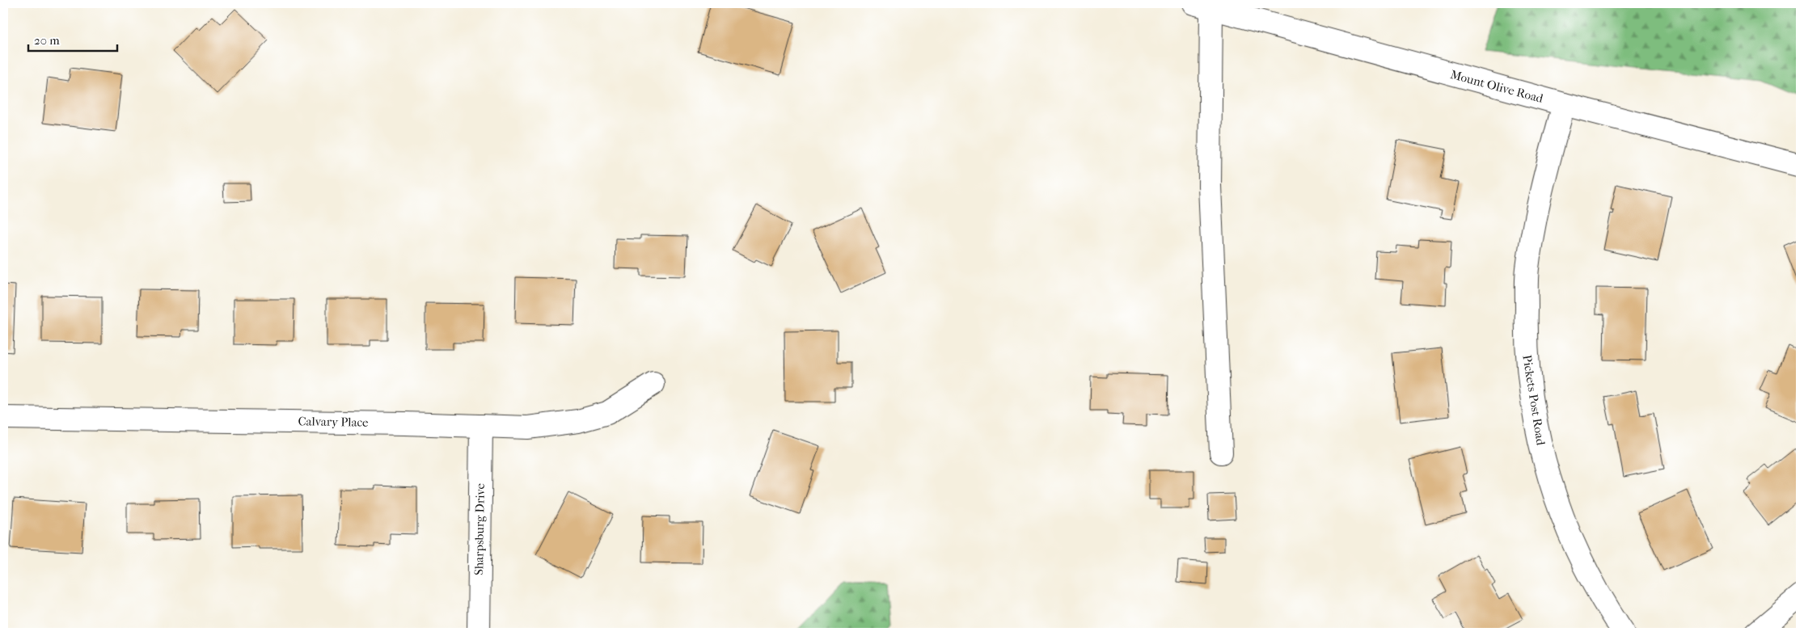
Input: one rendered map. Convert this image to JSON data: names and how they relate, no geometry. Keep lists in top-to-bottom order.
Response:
{
  "streets": {
    "street": [
      "Mount Olive Road",
      "Pickets Post Road",
      "Calvary Place",
      "Sharpsburg Drive"
    ]
  },
  "crossings": [
    ["Mount Olive Road", "Pickets Post Road"],
    ["Calvary Place", "Sharpsburg Drive"]
  ],
  "scale_bar": "20 m"
}
